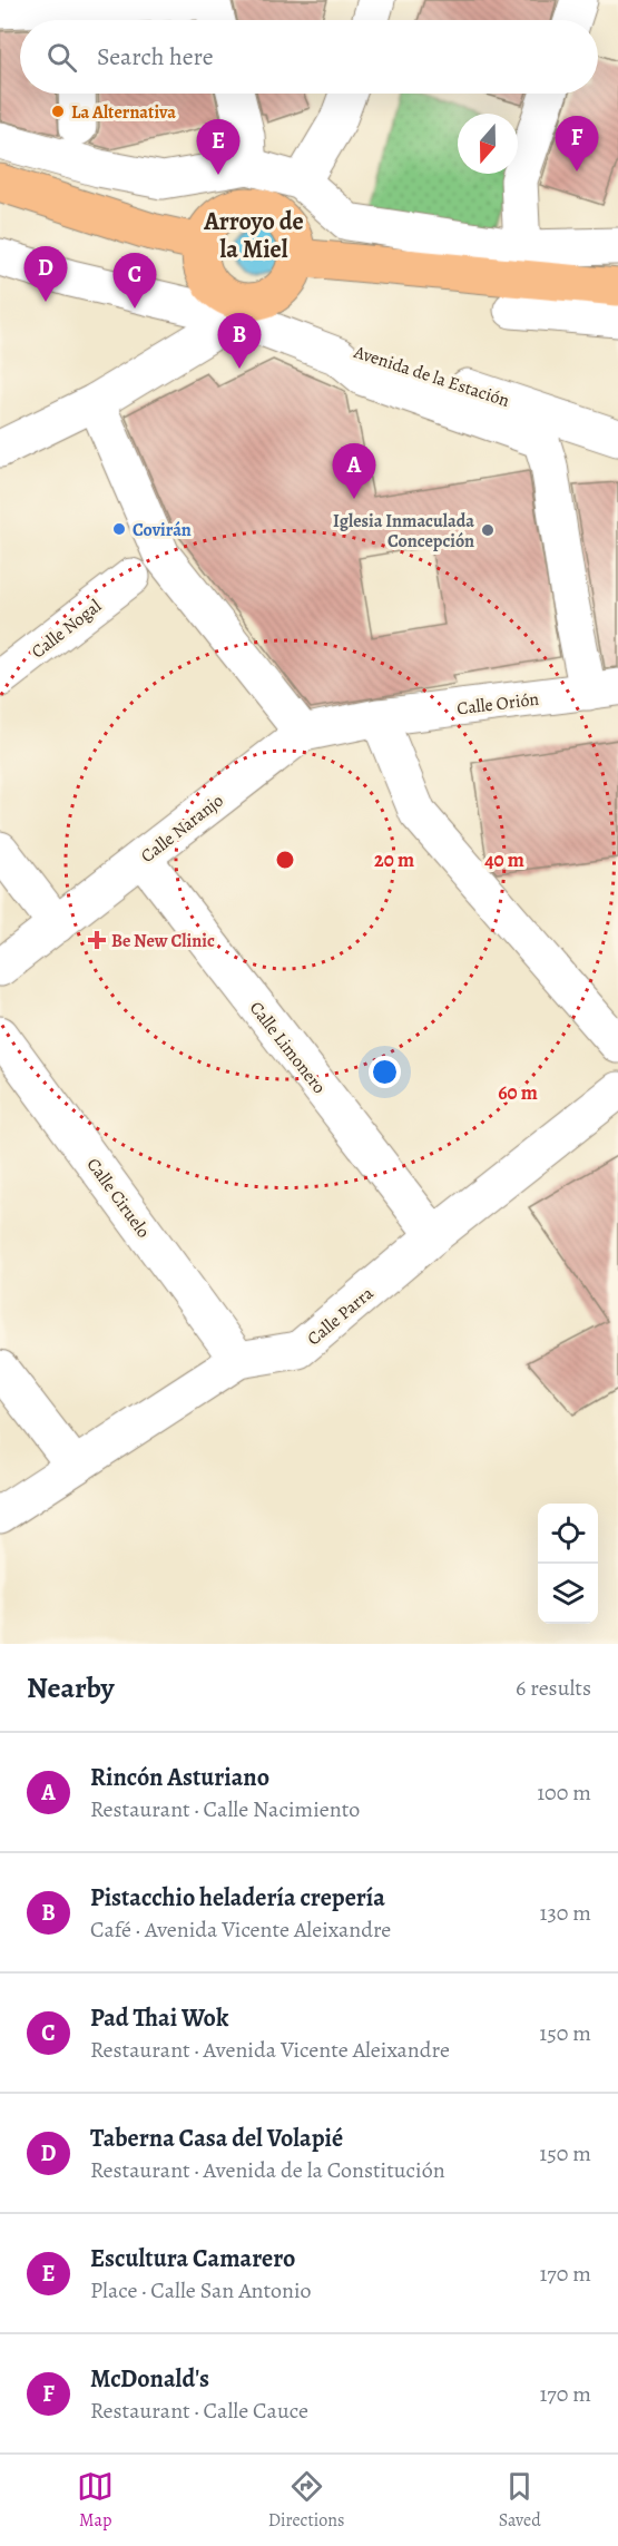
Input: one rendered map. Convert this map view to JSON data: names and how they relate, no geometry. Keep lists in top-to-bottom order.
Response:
{
  "streets": {
    "street": [
      "Avenida de la Estación",
      "Calle Nogal",
      "Calle Orión",
      "Calle Naranjo",
      "Calle Limonero",
      "Calle Ciruelo",
      "Calle Parra"
    ]
  },
  "crossings": [
    ["Calle Orión", "Calle Naranjo"],
    ["Calle Naranjo", "Calle Limonero"],
    ["Calle Limonero", "Calle Parra"],
    ["Calle Ciruelo", "Calle Parra"]
  ],
  "districts": ["Arroyo de la Miel"],
  "places": {
    "other": ["La Alternativa", "Covirán", "Iglesia Inmaculada Concepción"],
    "health": ["Be New Clinic"]
  },
  "north": "bottom",
  "page": {
    "search": "Search here",
    "pins": [
      "F",
      "E",
      "D",
      "C",
      "B",
      "A"
    ],
    "heading": ["Nearby", "6 results"],
    "list": [
      {
        "mark": "A",
        "name": "Rincón Asturiano",
        "note": "Restaurant · Calle Nacimiento",
        "value": "100 m"
      },
      {
        "mark": "B",
        "name": "Pistacchio heladería crepería",
        "note": "Café · Avenida Vicente Aleixandre",
        "value": "130 m"
      },
      {
        "mark": "C",
        "name": "Pad Thai Wok",
        "note": "Restaurant · Avenida Vicente Aleixandre",
        "value": "150 m"
      },
      {
        "mark": "D",
        "name": "Taberna Casa del Volapié",
        "note": "Restaurant · Avenida de la Constitución",
        "value": "150 m"
      },
      {
        "mark": "E",
        "name": "Escultura Camarero",
        "note": "Place · Calle San Antonio",
        "value": "170 m"
      },
      {
        "mark": "F",
        "name": "McDonald's",
        "note": "Restaurant · Calle Cauce",
        "value": "170 m"
      }
    ],
    "nav": ["Map", "Directions", "Saved"]
  },
  "rings": ["20 m", "40 m", "60 m"]
}
